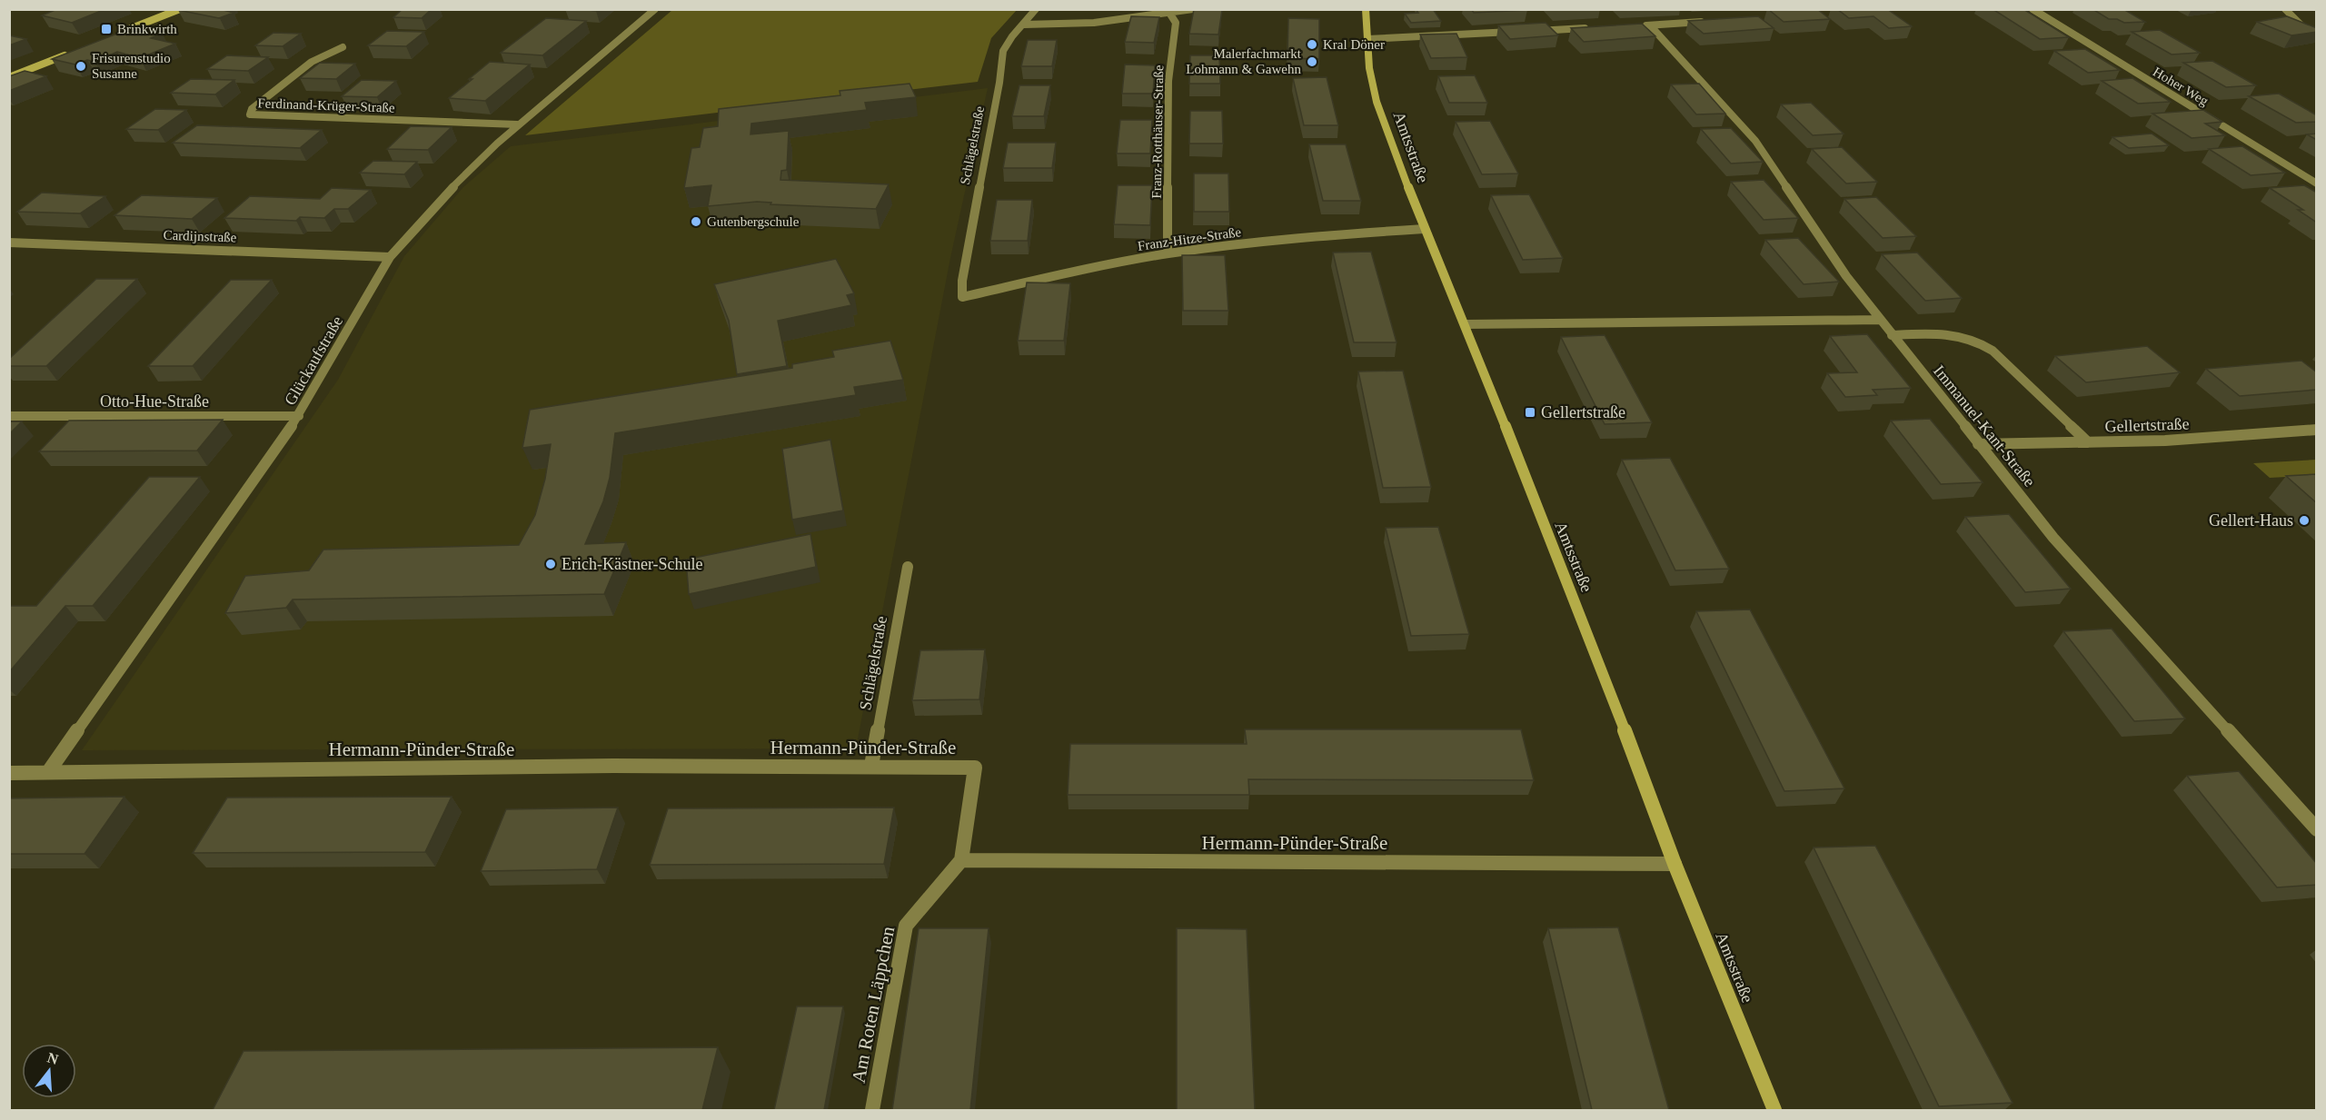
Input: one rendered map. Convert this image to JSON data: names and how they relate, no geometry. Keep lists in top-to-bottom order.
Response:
{
  "streets": {
    "street": [
      "Hoher Weg",
      "Ferdinand-Krüger-Straße",
      "Franz-Rotthäuser-Straße",
      "Schlägelstraße",
      "Amtsstraße",
      "Cardijnstraße",
      "Franz-Hitze-Straße",
      "Glückaufstraße",
      "Otto-Hue-Straße",
      "Gellertstraße",
      "Immanuel-Kant-Straße",
      "Hermann-Pünder-Straße",
      "Am Roten Läppchen"
    ]
  },
  "crossings": [
    ["Ferdinand-Krüger-Straße", "Glückaufstraße"],
    ["Franz-Rotthäuser-Straße", "Franz-Hitze-Straße"],
    ["Schlägelstraße", "Franz-Hitze-Straße"],
    ["Schlägelstraße", "Hermann-Pünder-Straße"],
    ["Amtsstraße", "Franz-Hitze-Straße"],
    ["Amtsstraße", "Hermann-Pünder-Straße"],
    ["Cardijnstraße", "Glückaufstraße"],
    ["Glückaufstraße", "Otto-Hue-Straße"],
    ["Glückaufstraße", "Hermann-Pünder-Straße"],
    ["Gellertstraße", "Immanuel-Kant-Straße"],
    ["Hermann-Pünder-Straße", "Am Roten Läppchen"]
  ],
  "places": {
    "transit": ["Brinkwirth", "Gellertstraße"],
    "other": [
      "Kral Döner",
      "Malerfachmarkt Lohmann & Gawehn",
      "Frisurenstudio Susanne",
      "Gutenbergschule",
      "Gellert-Haus",
      "Erich-Kästner-Schule"
    ]
  },
  "north": "top"
}
